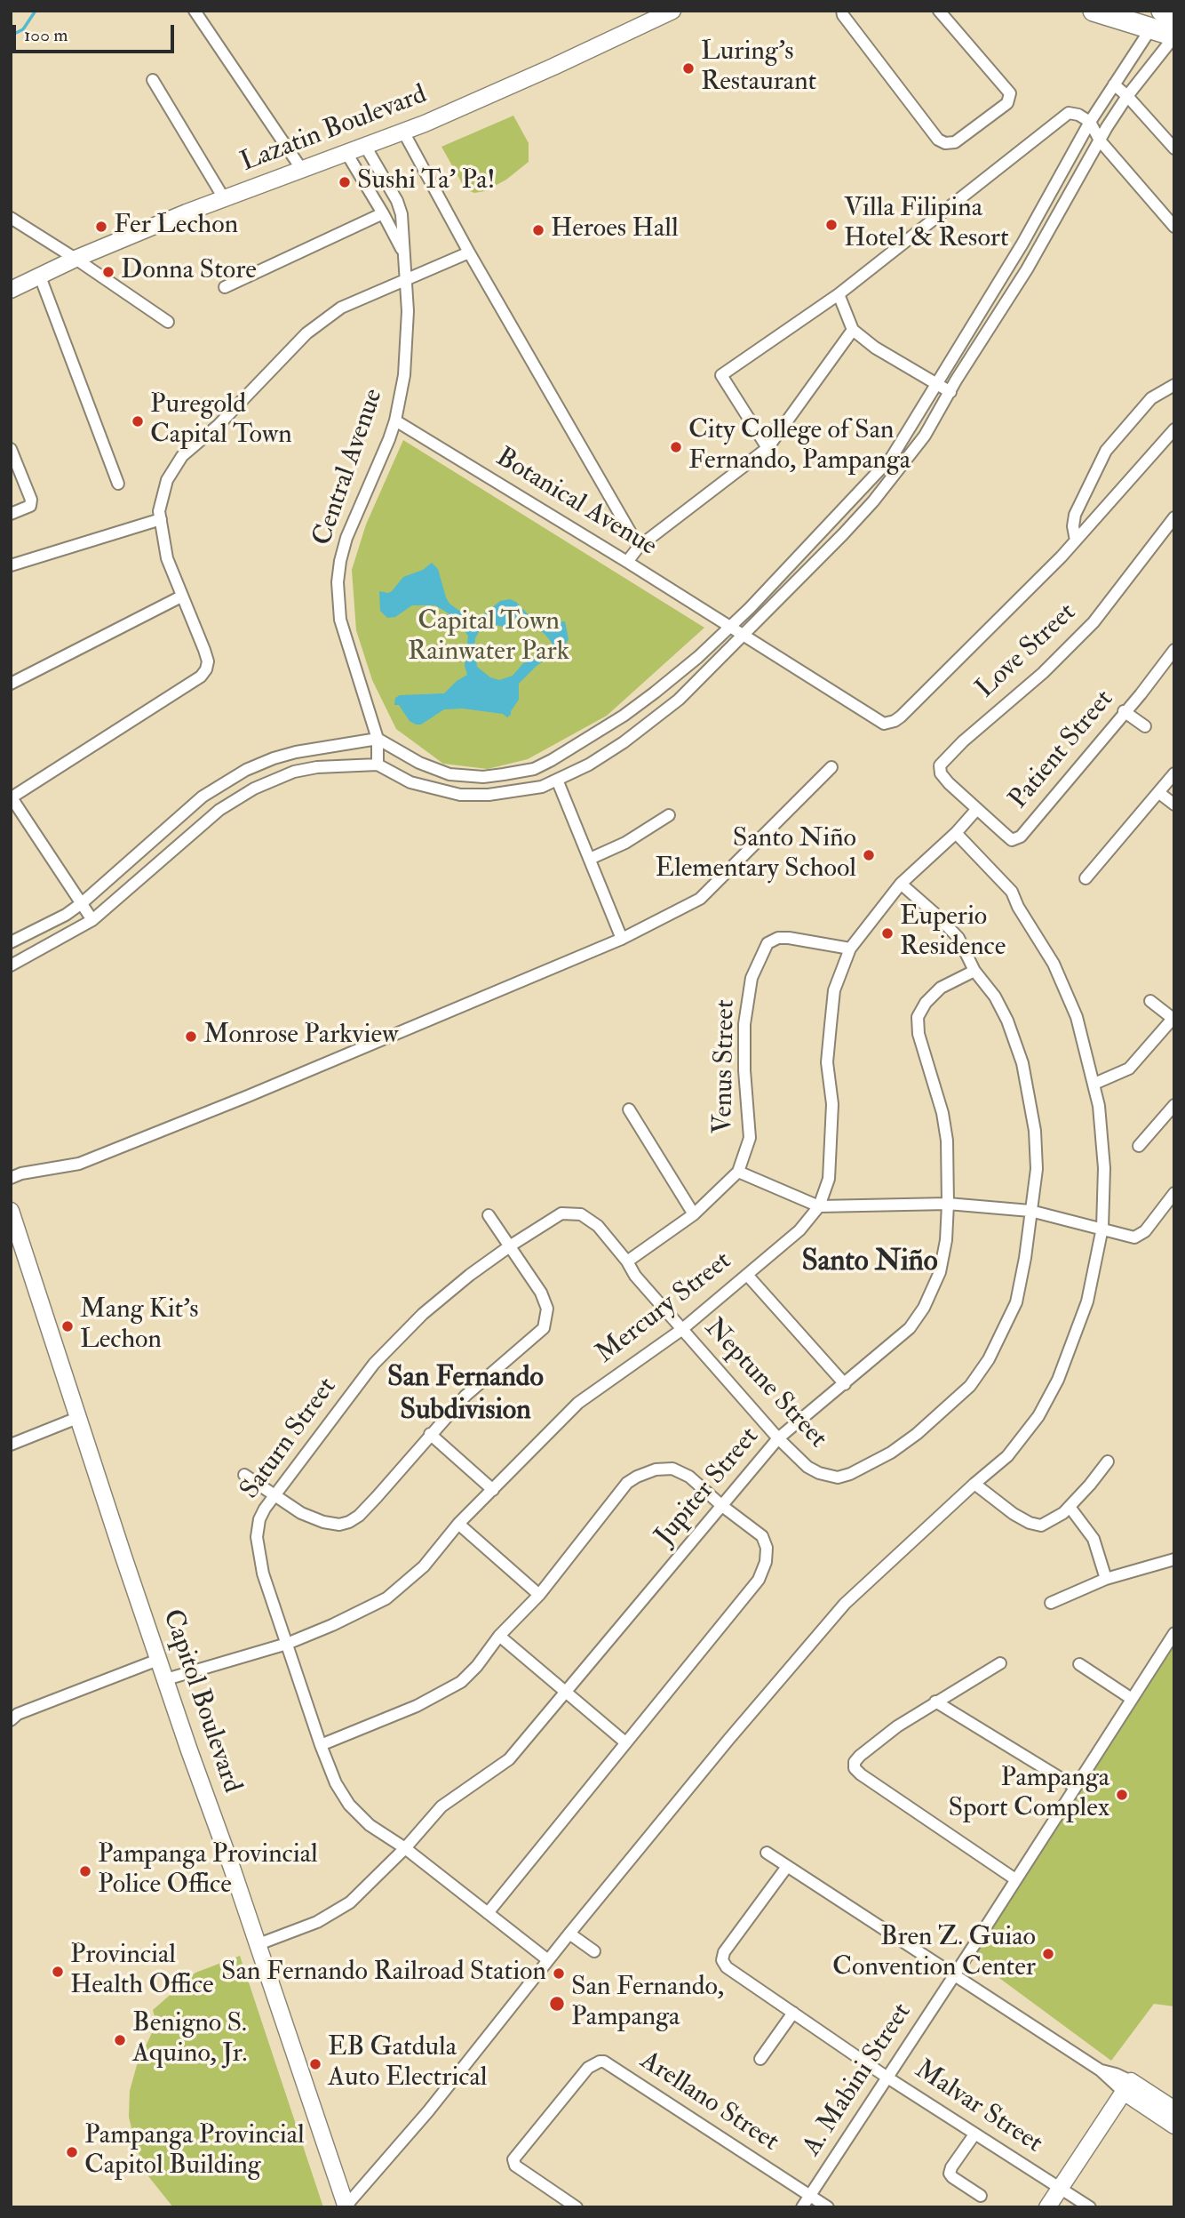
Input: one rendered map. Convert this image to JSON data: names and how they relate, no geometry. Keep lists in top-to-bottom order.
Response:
{
  "streets": {
    "main road": ["Lazatin Boulevard", "Capitol Boulevard"],
    "street": [
      "Central Avenue",
      "Botanical Avenue",
      "Love Street",
      "Patient Street",
      "Venus Street",
      "Mercury Street",
      "Neptune Street",
      "Saturn Street",
      "Jupiter Street",
      "A. Mabini Street",
      "Arellano Street",
      "Malvar Street"
    ]
  },
  "crossings": [
    ["Lazatin Boulevard", "Central Avenue"],
    ["Central Avenue", "Botanical Avenue"],
    ["Love Street", "Patient Street"],
    ["Love Street", "Mercury Street"],
    ["Patient Street", "Mercury Street"],
    ["Venus Street", "Mercury Street"],
    ["Venus Street", "Saturn Street"],
    ["Mercury Street", "Neptune Street"],
    ["Mercury Street", "Saturn Street"],
    ["Mercury Street", "Capitol Boulevard"],
    ["Neptune Street", "Saturn Street"],
    ["Neptune Street", "Jupiter Street"],
    ["Saturn Street", "Jupiter Street"],
    ["Jupiter Street", "Capitol Boulevard"],
    ["A. Mabini Street", "Arellano Street"],
    ["A. Mabini Street", "Malvar Street"]
  ],
  "districts": ["Santo Niño", "San Fernando Subdivision"],
  "parks": ["Capital Town Rainwater Park"],
  "places": [
    "Luring's Restaurant",
    "Sushi Ta' Pa!",
    "Villa Filipina Hotel & Resort",
    "Fer Lechon",
    "Heroes Hall",
    "Donna Store",
    "Puregold Capital Town",
    "City College of San Fernando, Pampanga",
    "Santo Niño Elementary School",
    "Euperio Residence",
    "Monrose Parkview",
    "Mang Kit's Lechon",
    "Pampanga Sport Complex",
    "Pampanga Provincial Police Office",
    "Bren Z. Guiao Convention Center",
    "Provincial Health Office",
    "San Fernando Railroad Station",
    "San Fernando, Pampanga",
    "Benigno S. Aquino, Jr.",
    "EB Gatdula Auto Electrical",
    "Pampanga Provincial Capitol Building"
  ],
  "scale_bar": "100 m"
}
